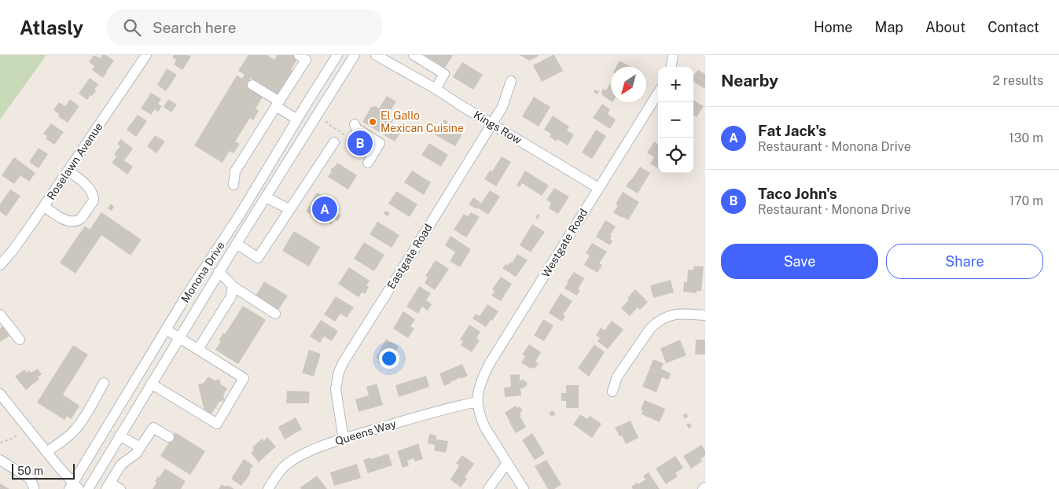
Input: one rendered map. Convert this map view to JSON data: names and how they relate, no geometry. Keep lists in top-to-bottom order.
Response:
{
  "streets": {
    "street": [
      "Kings Row",
      "Roselawn Avenue",
      "Westgate Road",
      "Eastgate Road",
      "Monona Drive",
      "Queens Way"
    ]
  },
  "crossings": [
    ["Kings Row", "Westgate Road"],
    ["Kings Row", "Eastgate Road"],
    ["Westgate Road", "Queens Way"],
    ["Eastgate Road", "Queens Way"]
  ],
  "places": ["El Gallo Mexican Cuisine"],
  "scale_bar": "50 m",
  "north": "bottom left",
  "page": {
    "header": "Atlasly",
    "search": "Search here",
    "nav": [
      "Home",
      "Map",
      "About",
      "Contact"
    ],
    "heading": ["Nearby", "2 results"],
    "map_buttons": ["+", "−"],
    "list": [
      {
        "mark": "A",
        "name": "Fat Jack's",
        "note": "Restaurant · Monona Drive",
        "value": "130 m"
      },
      {
        "mark": "B",
        "name": "Taco John's",
        "note": "Restaurant · Monona Drive",
        "value": "170 m"
      }
    ],
    "pins": ["B", "A"],
    "buttons": ["Save", "Share"],
    "scale": "50 m"
  }
}
